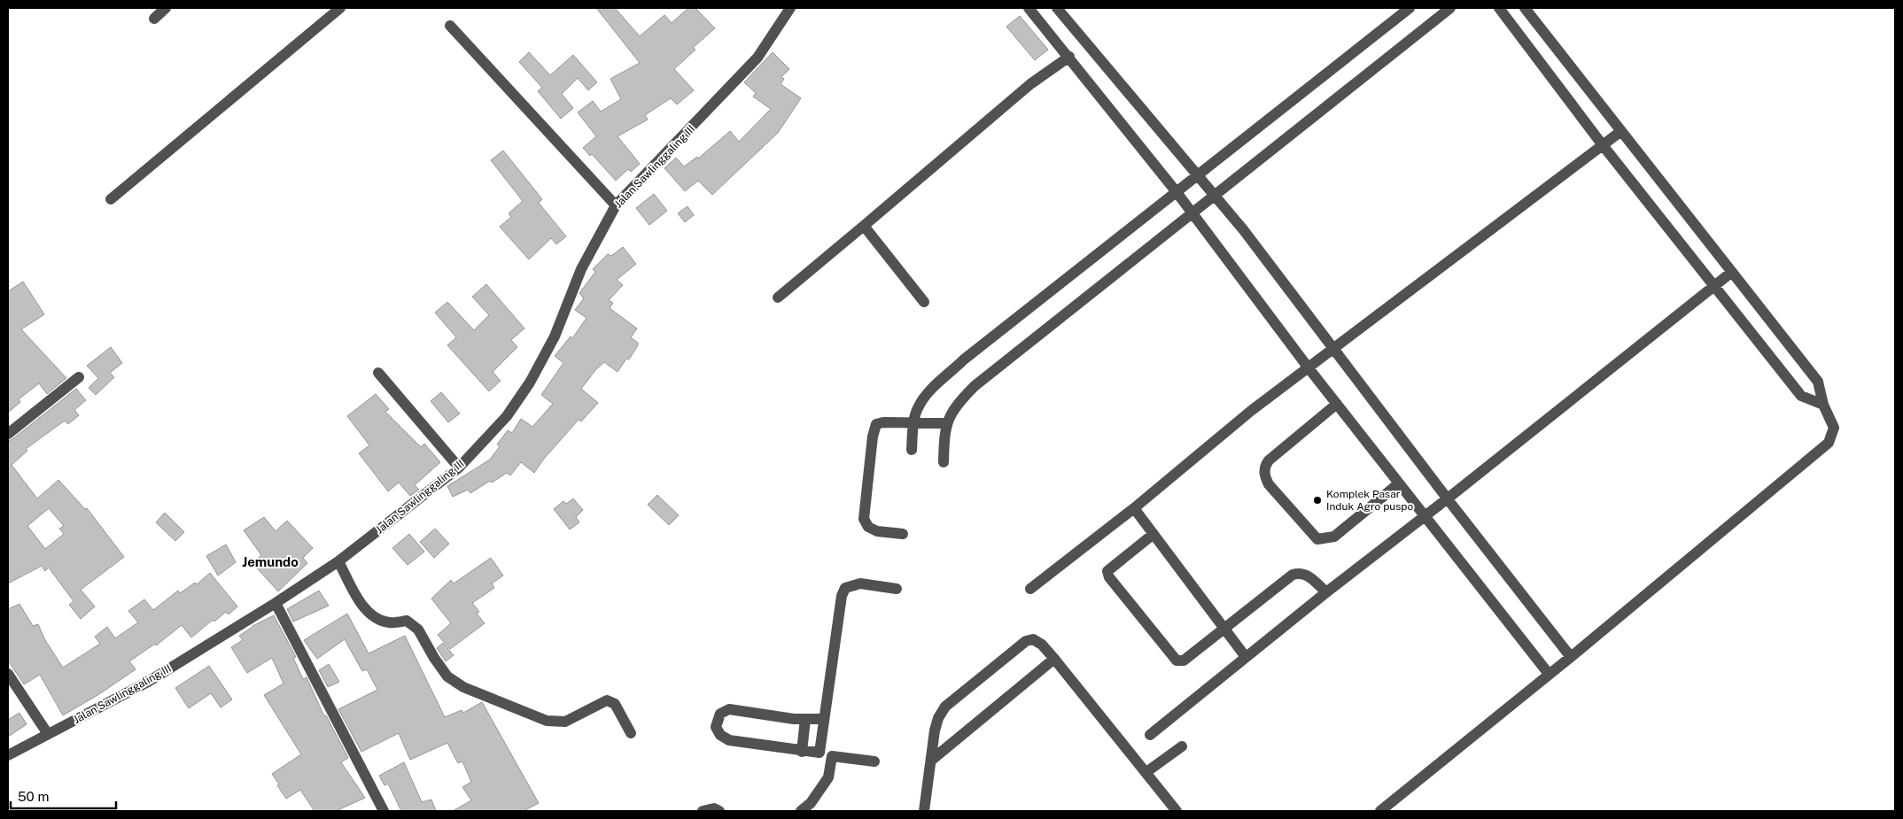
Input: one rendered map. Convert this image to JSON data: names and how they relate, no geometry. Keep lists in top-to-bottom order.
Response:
{
  "streets": {
    "street": ["Jalan Sawlinggaling III"]
  },
  "districts": ["Jemundo"],
  "places": ["Komplek Pasar Induk Agro puspo"],
  "scale_bar": "50 m"
}
